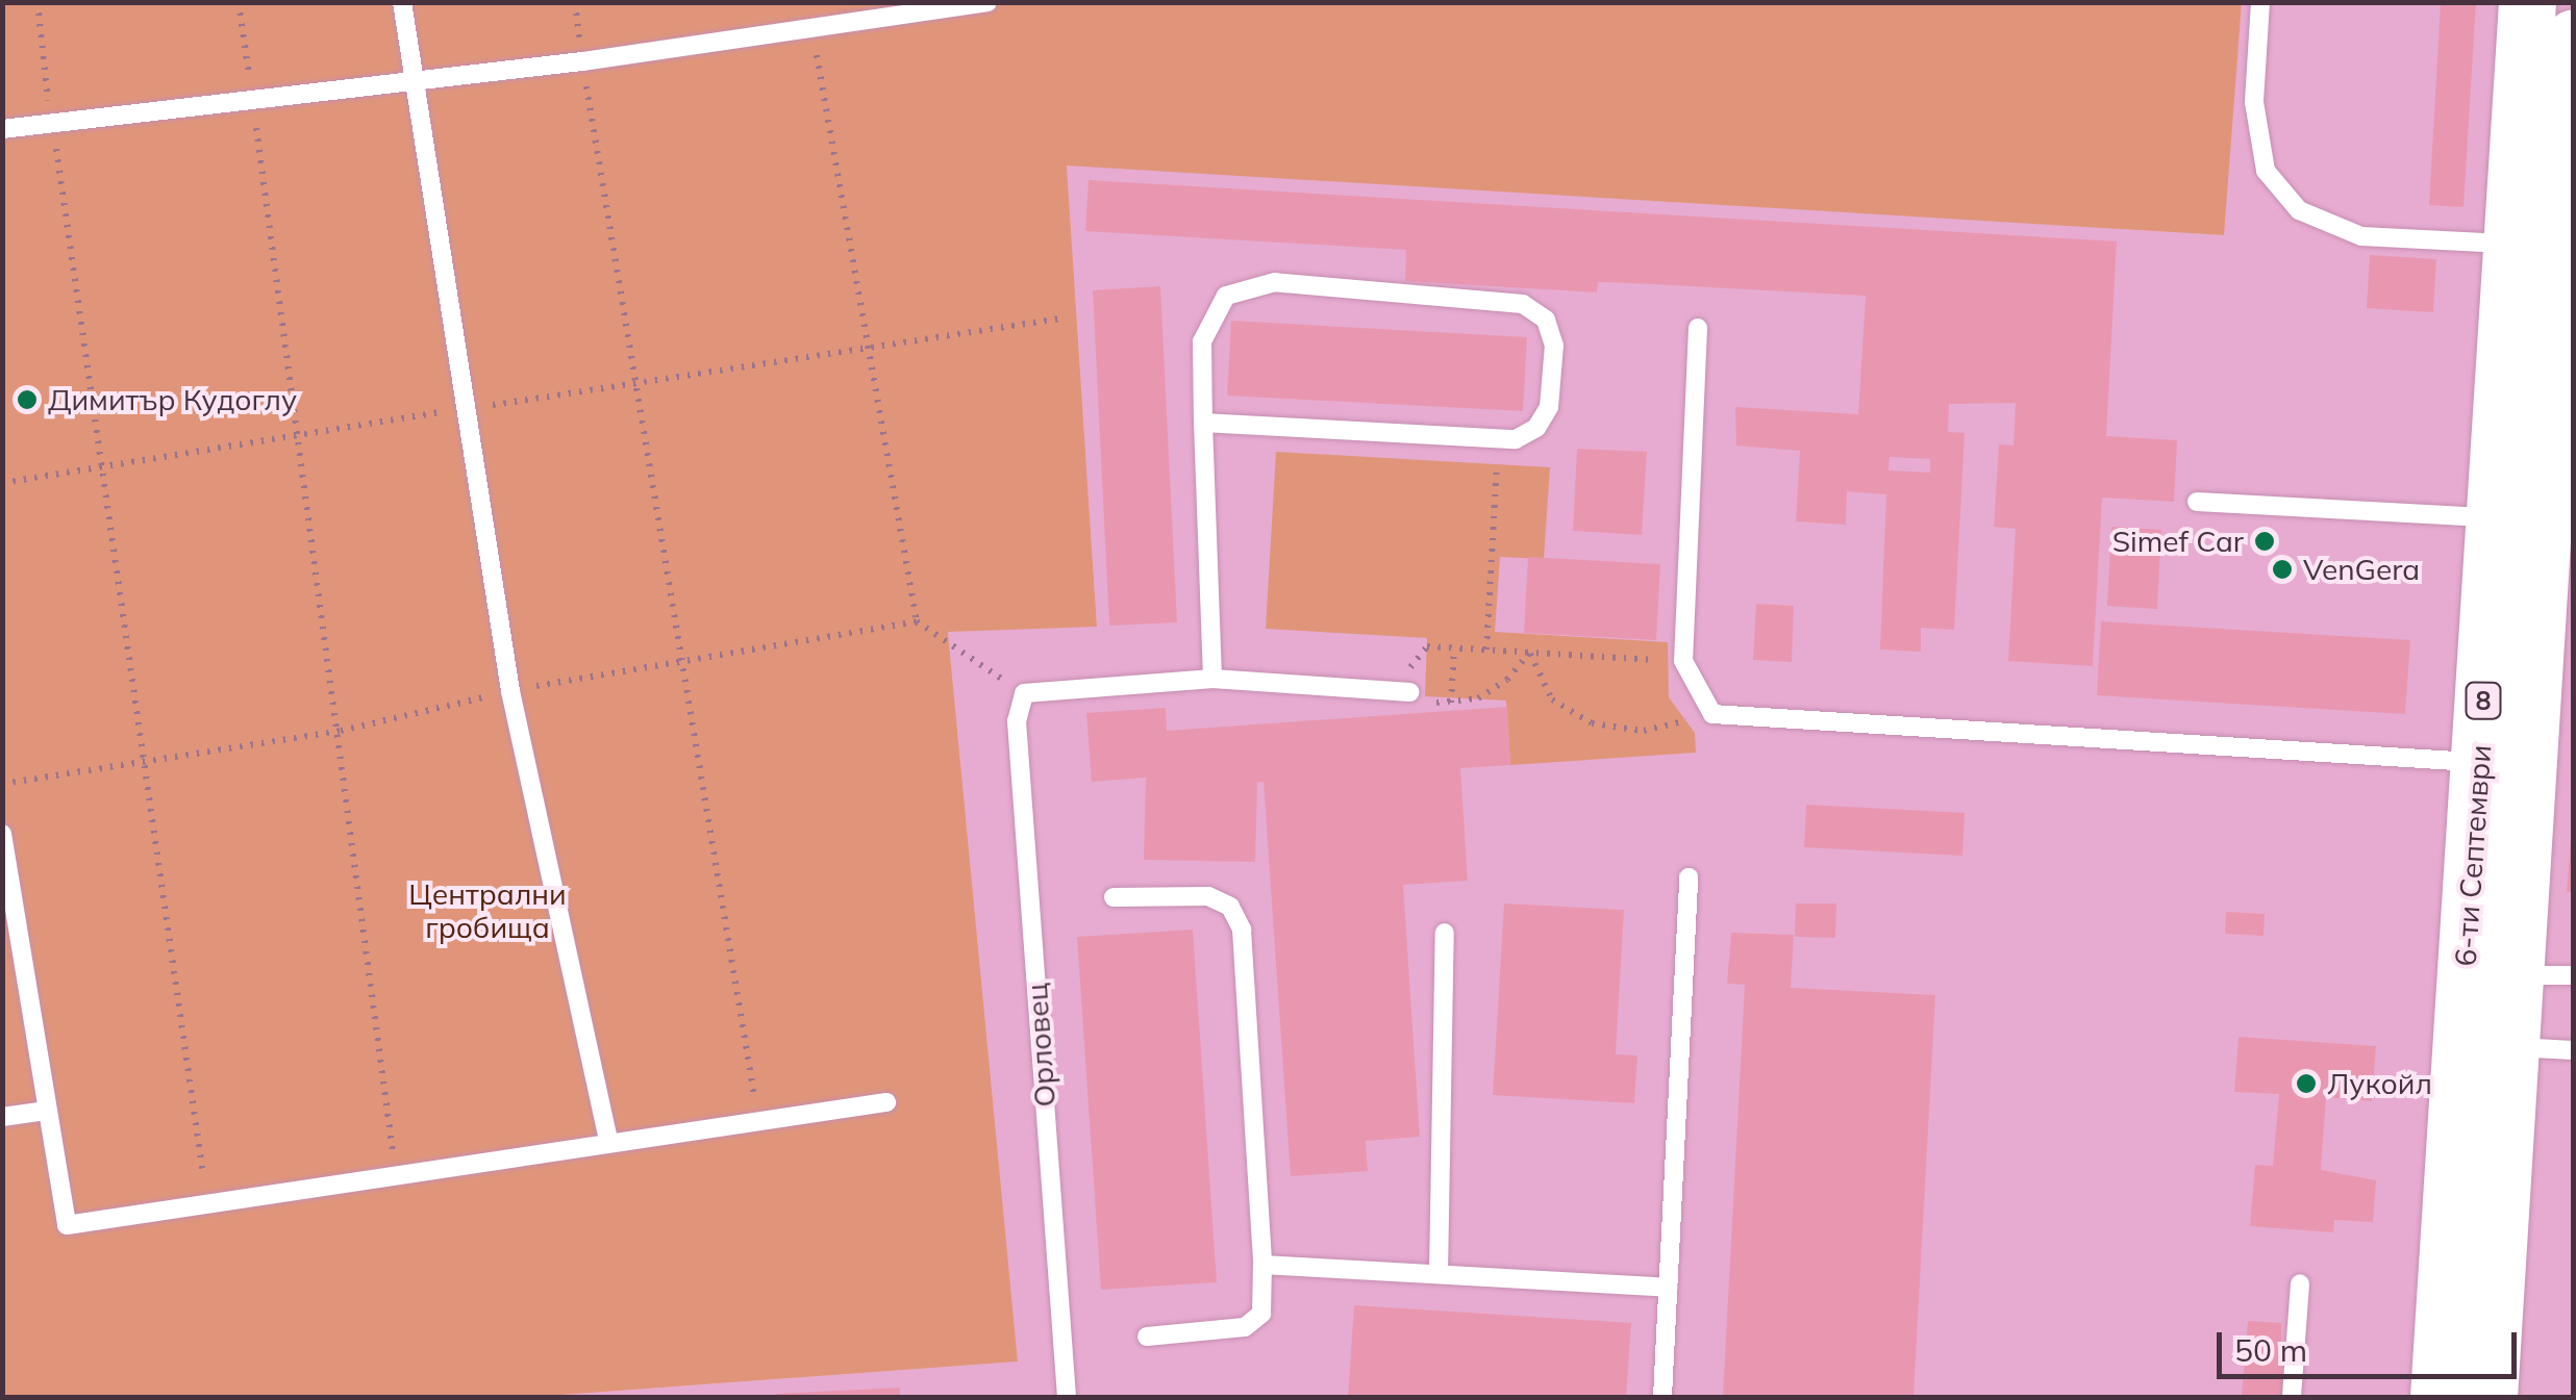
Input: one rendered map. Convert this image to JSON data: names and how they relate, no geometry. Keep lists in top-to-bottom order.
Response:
{
  "streets": {
    "main road": ["8", "6-ти Септември"],
    "lane": ["Орловец"]
  },
  "parks": ["Централни гробища"],
  "places": [
    "Димитър Кудоглу",
    "Simef Car",
    "VenGera",
    "Лукойл"
  ],
  "scale_bar": "50 m"
}
